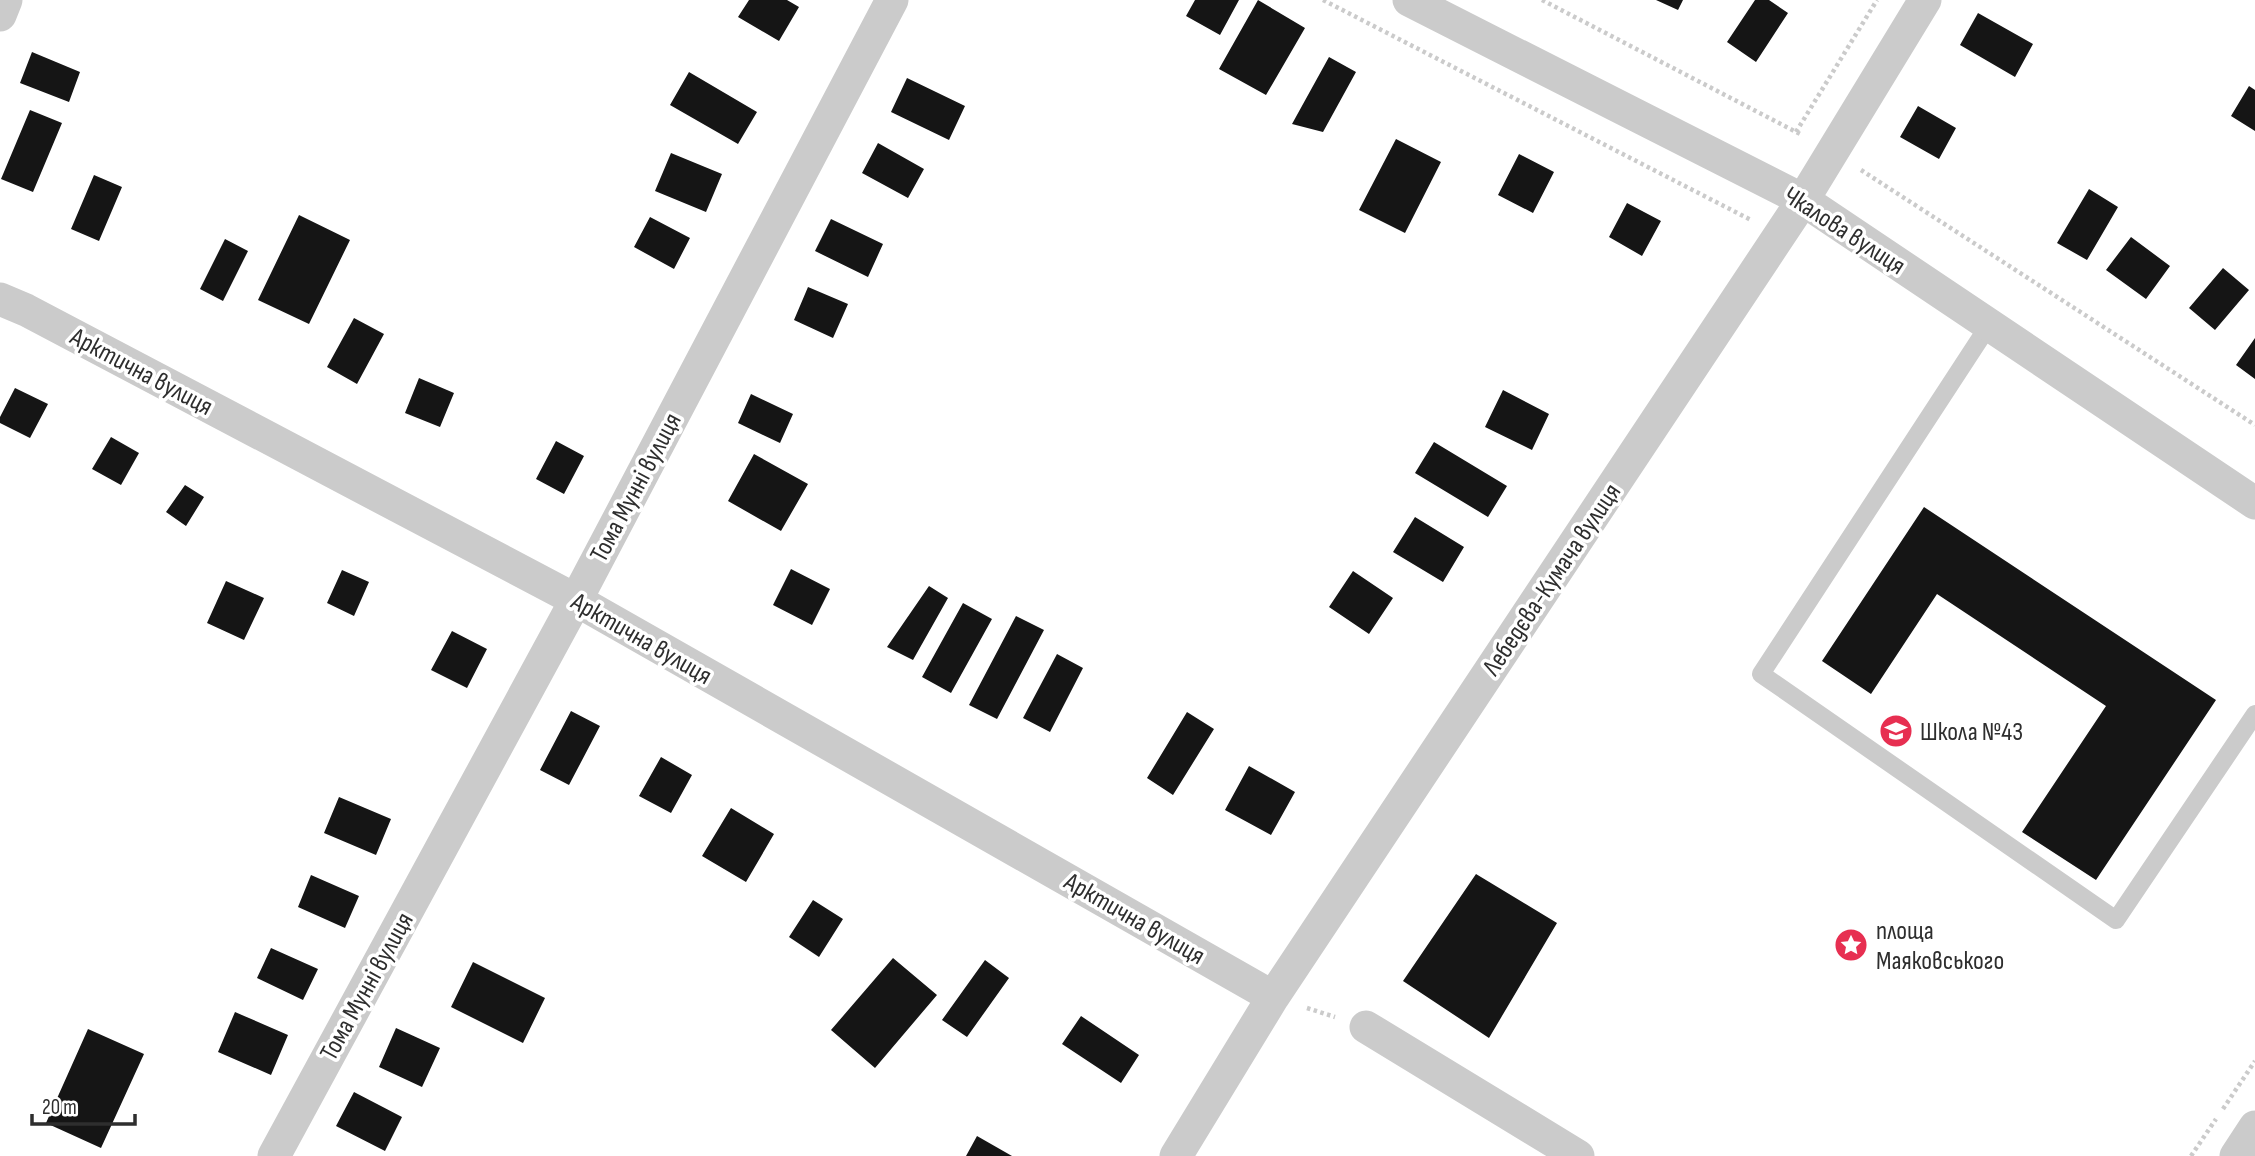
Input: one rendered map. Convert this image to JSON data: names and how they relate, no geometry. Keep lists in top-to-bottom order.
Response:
{
  "streets": {
    "street": [
      "Чкалова вулиця",
      "Арктична вулиця",
      "Тома Мунні вулиця",
      "Лебедєва-Кумача вулиця"
    ]
  },
  "crossings": [
    ["Чкалова вулиця", "Лебедєва-Кумача вулиця"],
    ["Арктична вулиця", "Тома Мунні вулиця"],
    ["Арктична вулиця", "Лебедєва-Кумача вулиця"]
  ],
  "places": {
    "school or university": ["Школа №43"],
    "place": ["площа Маяковського"]
  },
  "scale_bar": "20 m"
}
